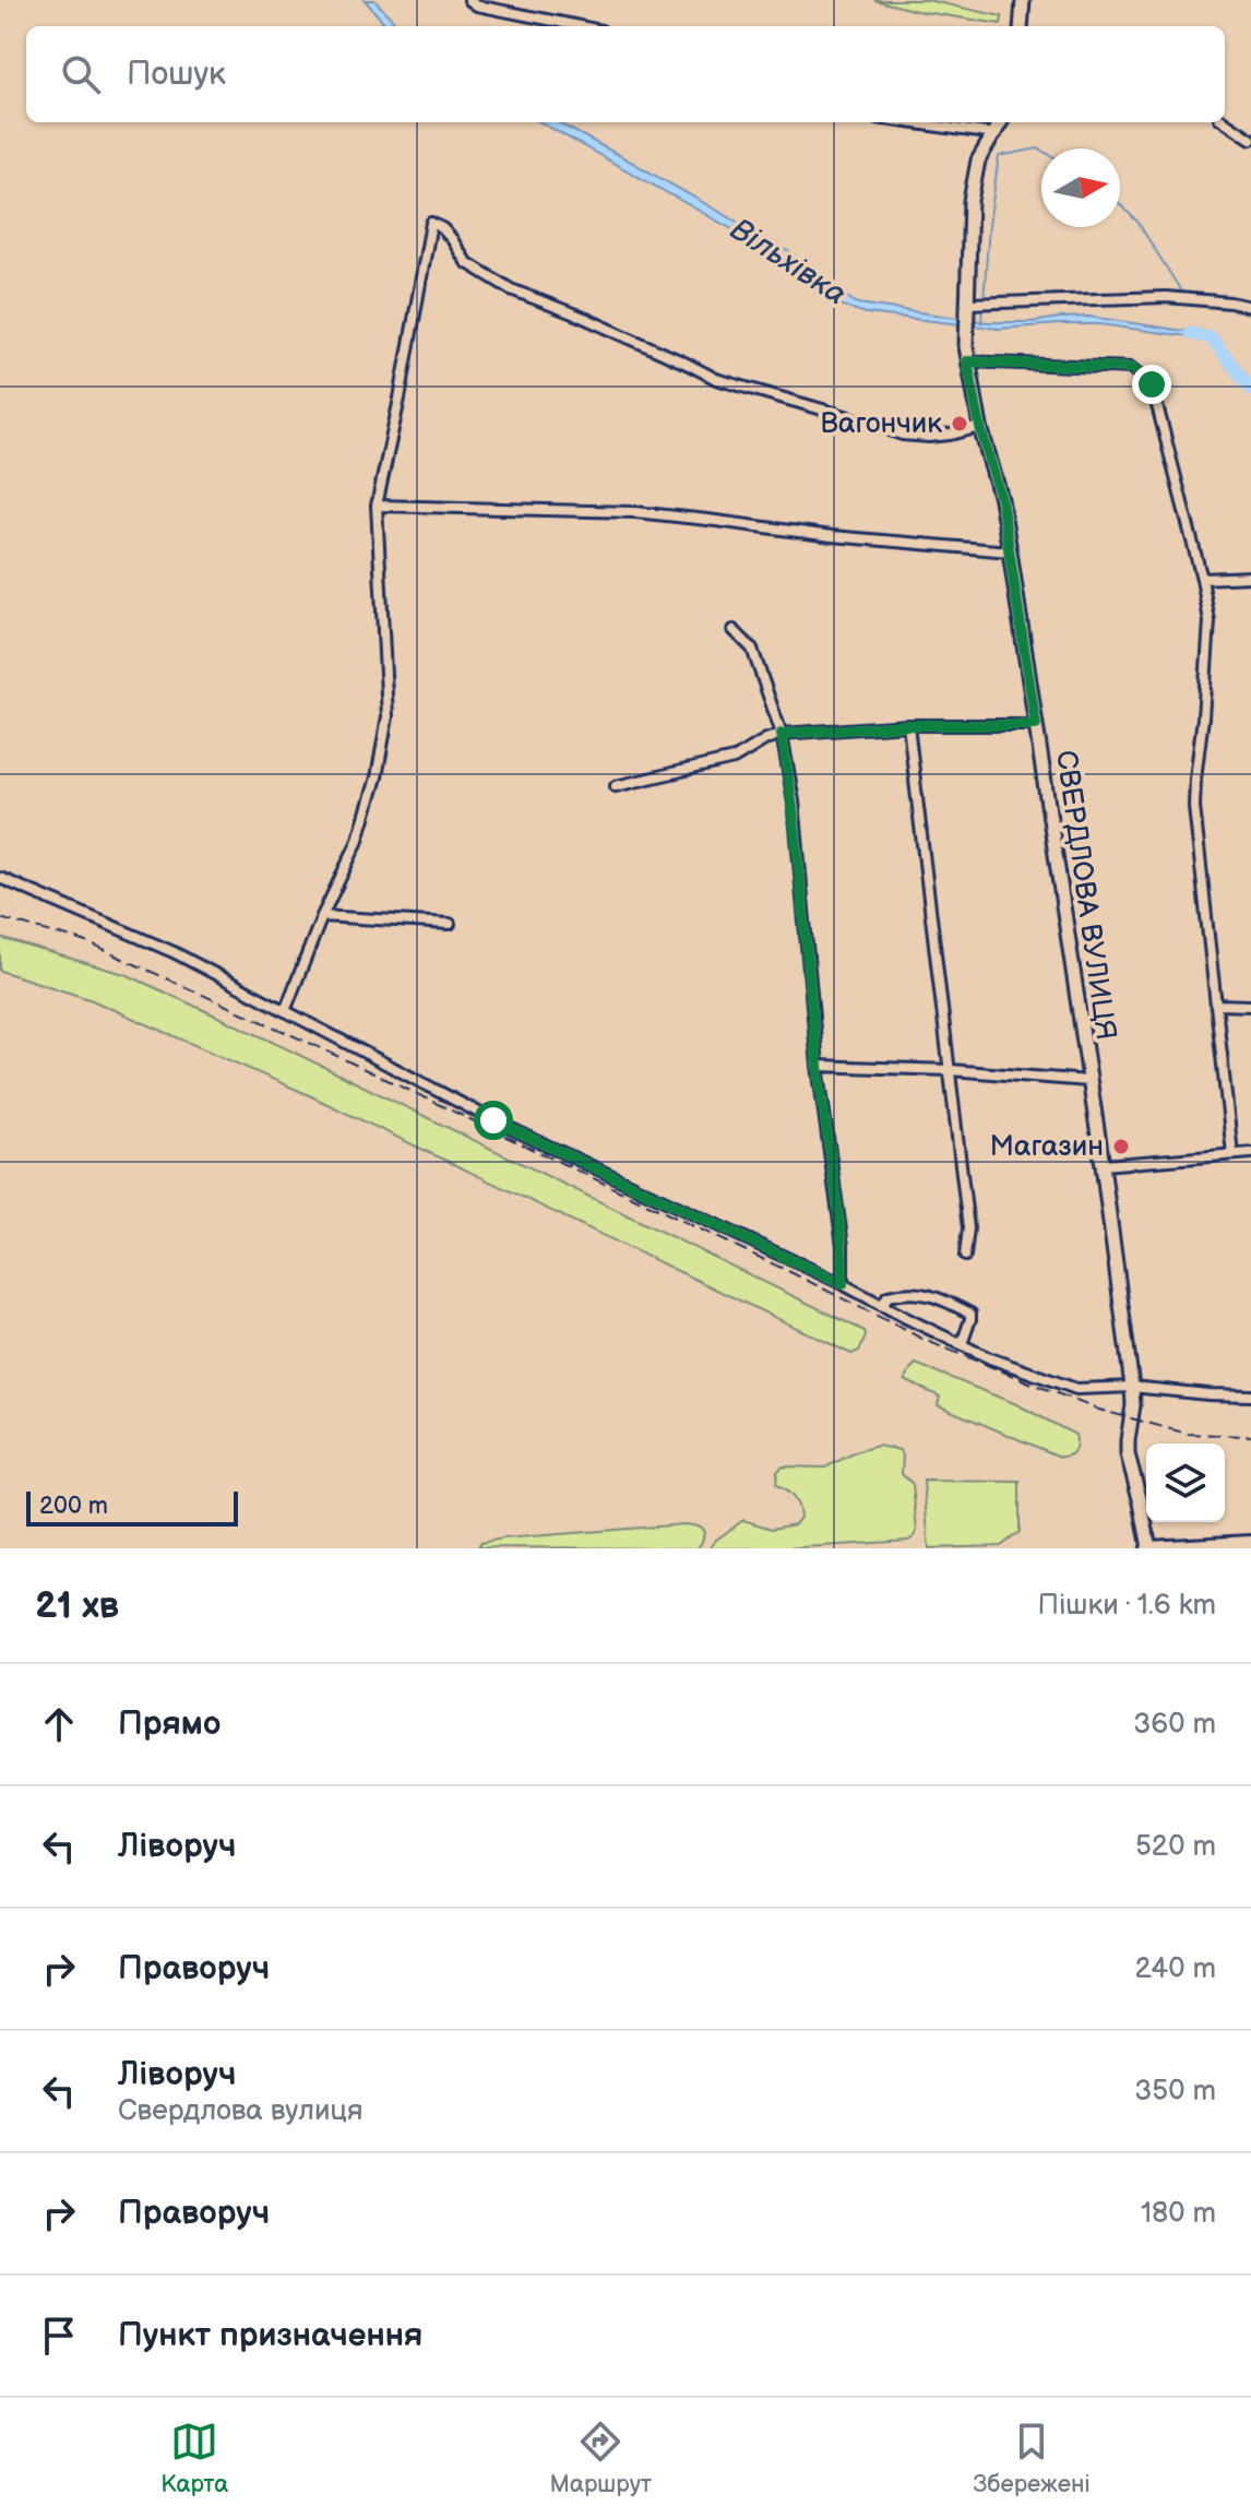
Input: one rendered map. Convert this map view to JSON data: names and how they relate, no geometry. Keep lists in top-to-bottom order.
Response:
{
  "streets": {
    "street": ["СВЕРДЛОВА ВУЛИЦЯ"]
  },
  "water": ["Вільхівка"],
  "places": ["Вагончик", "Mагазин"],
  "scale_bar": "200 m",
  "north": "right",
  "page": {
    "search": "Пошук",
    "scale": "200 m",
    "heading": ["21 хв", "Пішки · 1.6 km"],
    "list": [
      ["Прямо", "360 m"],
      ["Ліворуч", "520 m"],
      ["Праворуч", "240 m"],
      ["Ліворуч", "Свердлова вулиця", "350 m"],
      ["Праворуч", "180 m"],
      "Пункт призначення"
    ],
    "nav": ["Карта", "Маршрут", "Збережені"]
  }
}
